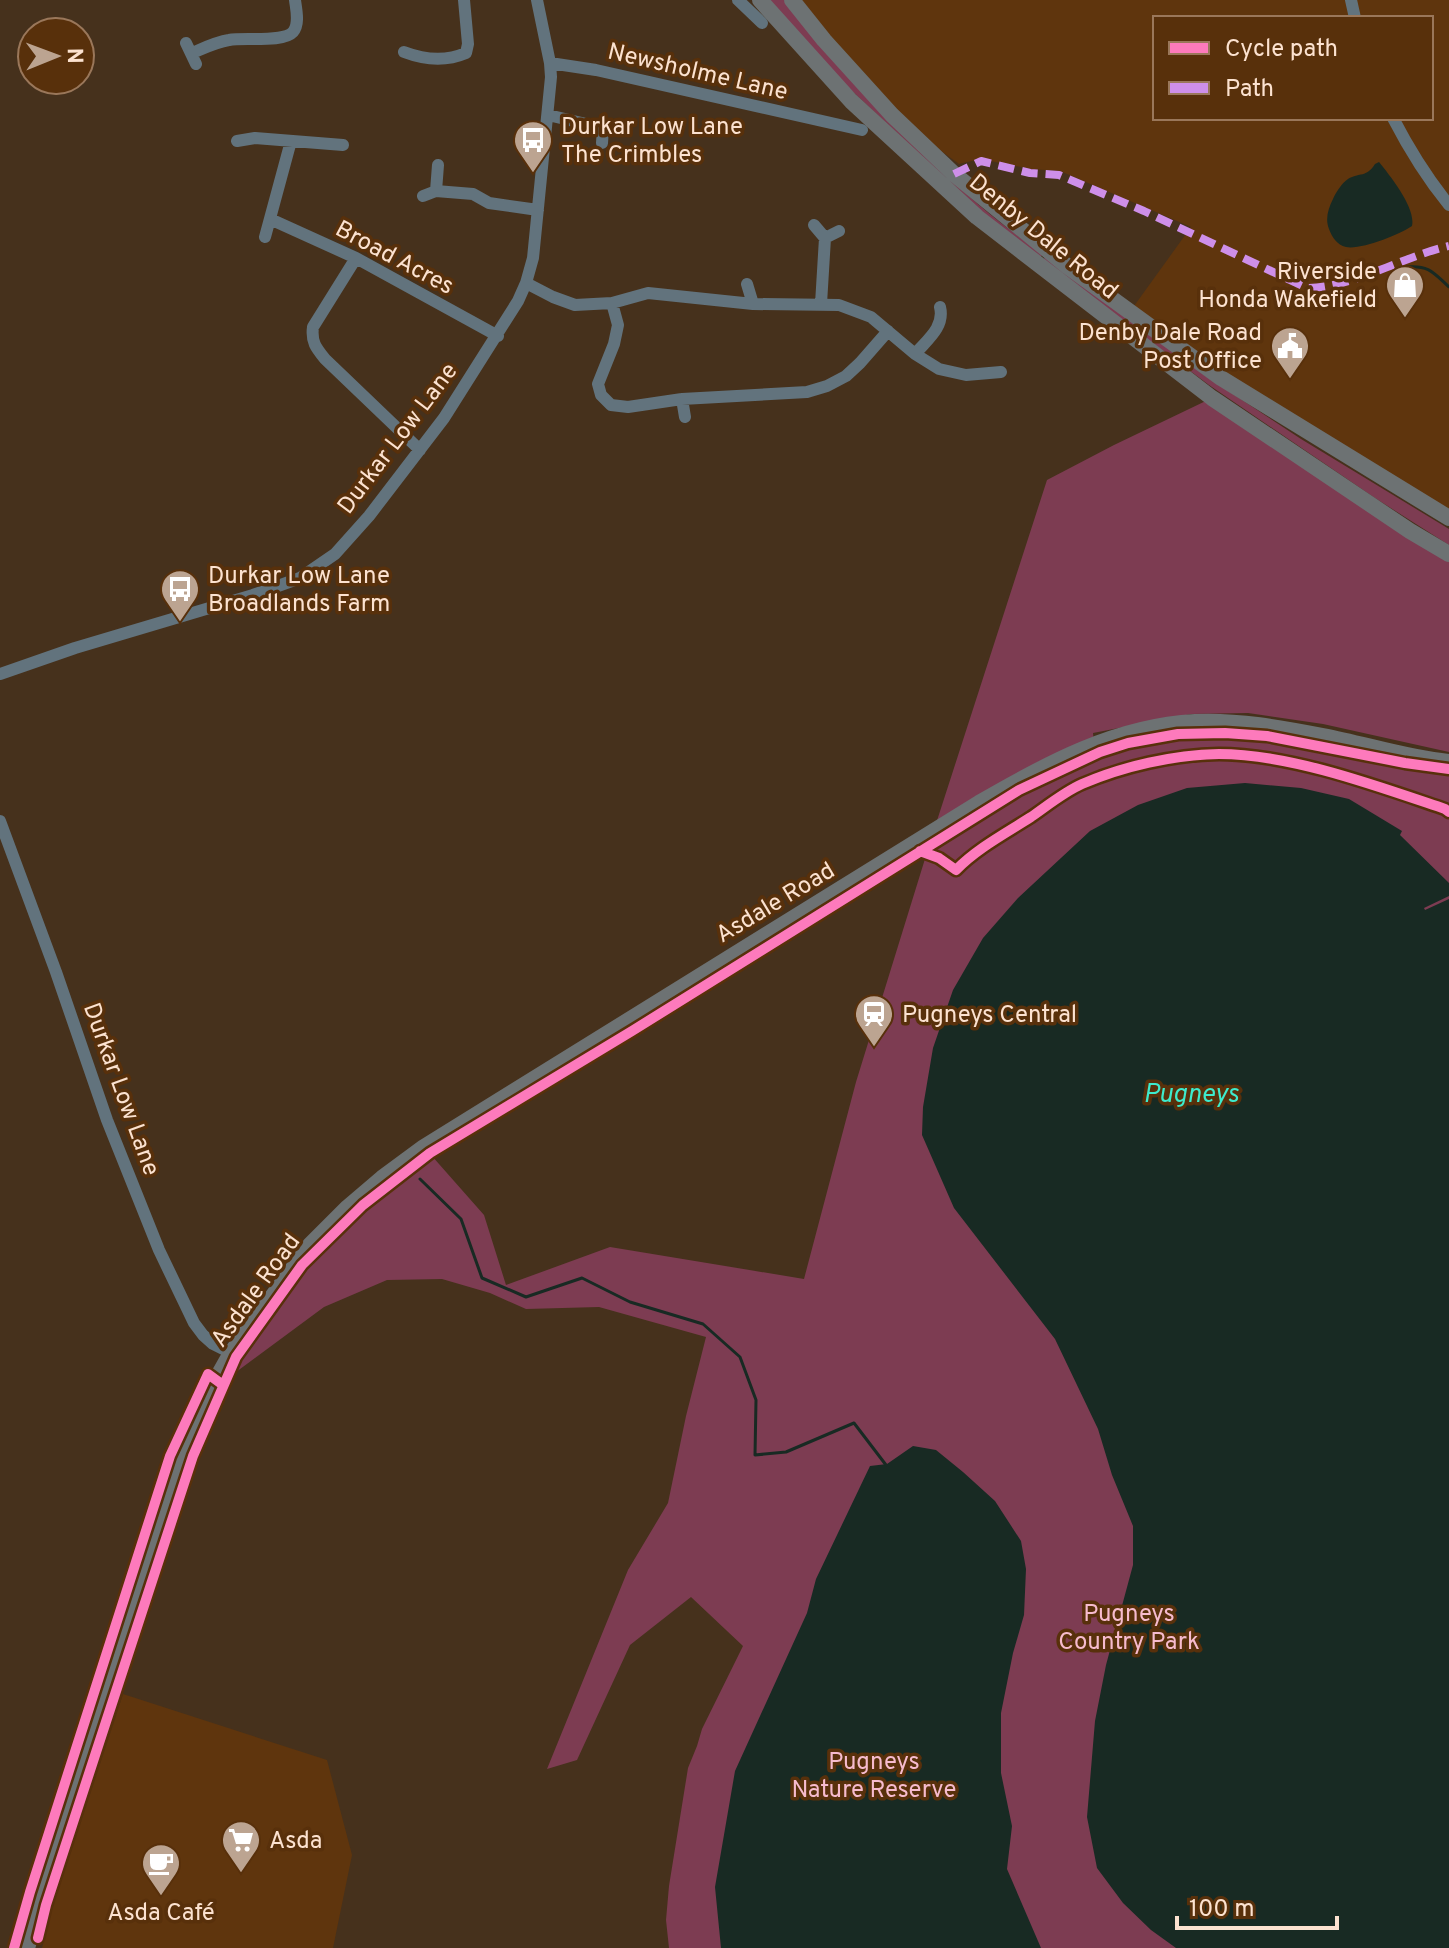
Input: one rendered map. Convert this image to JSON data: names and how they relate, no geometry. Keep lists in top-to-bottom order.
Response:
{
  "streets": {
    "main road": ["Denby Dale Road", "Asdale Road"],
    "street": ["Newsholme Lane", "Broad Acres", "Durkar Low Lane"]
  },
  "crossings": [
    ["Newsholme Lane", "Durkar Low Lane"],
    ["Broad Acres", "Durkar Low Lane"],
    ["Durkar Low Lane", "Asdale Road"]
  ],
  "water": ["Pugneys"],
  "parks": ["Pugneys Country Park", "Pugneys Nature Reserve"],
  "places": {
    "bus stop": ["Durkar Low Lane The Crimbles", "Durkar Low Lane Broadlands Farm"],
    "shop": ["Riverside Honda Wakefield"],
    "public building": ["Denby Dale Road Post Office"],
    "station": ["Pugneys Central"],
    "supermarket": ["Asda"],
    "cafe": ["Asda Café"]
  },
  "legend": ["Cycle path", "Path"],
  "scale_bar": "100 m",
  "north": "right"
}
